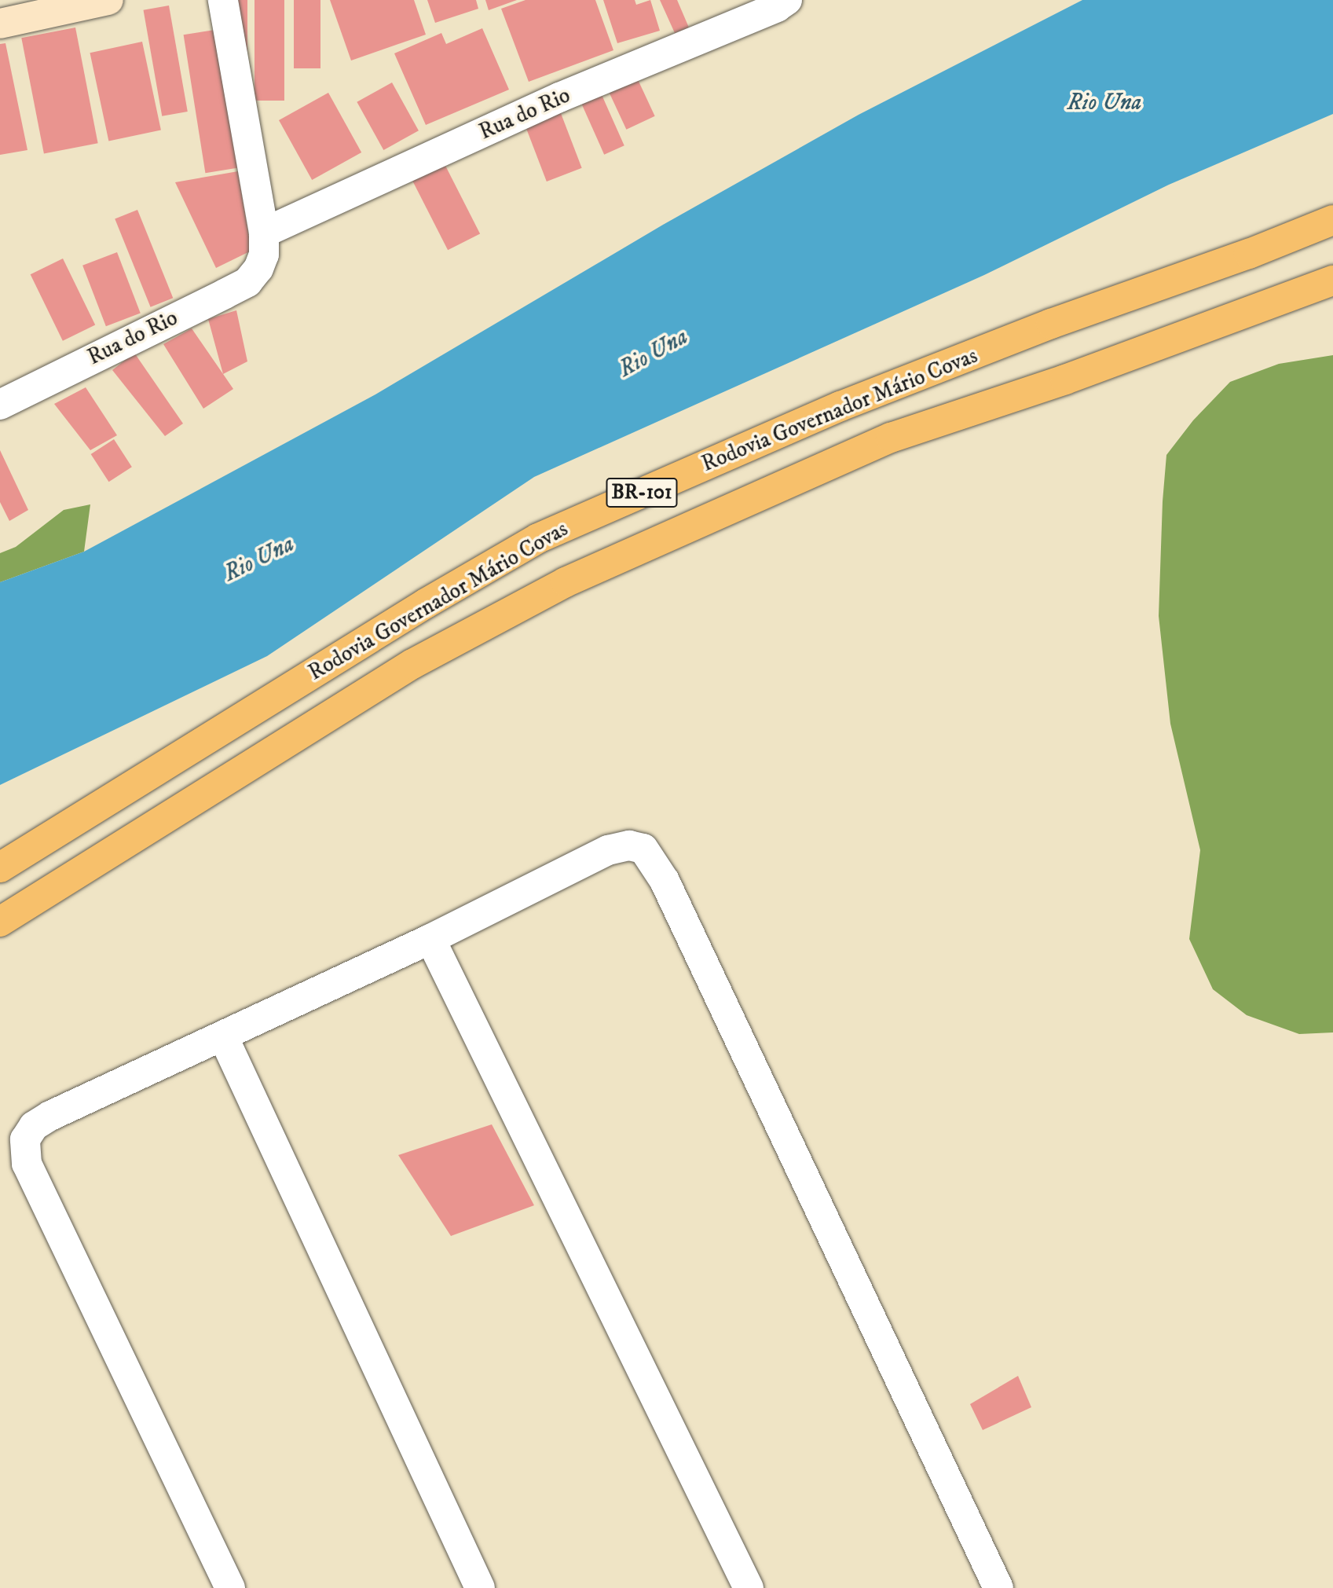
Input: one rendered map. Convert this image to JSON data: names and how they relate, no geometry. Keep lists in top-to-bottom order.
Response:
{
  "streets": {
    "highway": ["Rodovia Governador Mário Covas", "BR-101"],
    "street": ["Rua do Rio"]
  },
  "water": ["Rio Una"]
}
